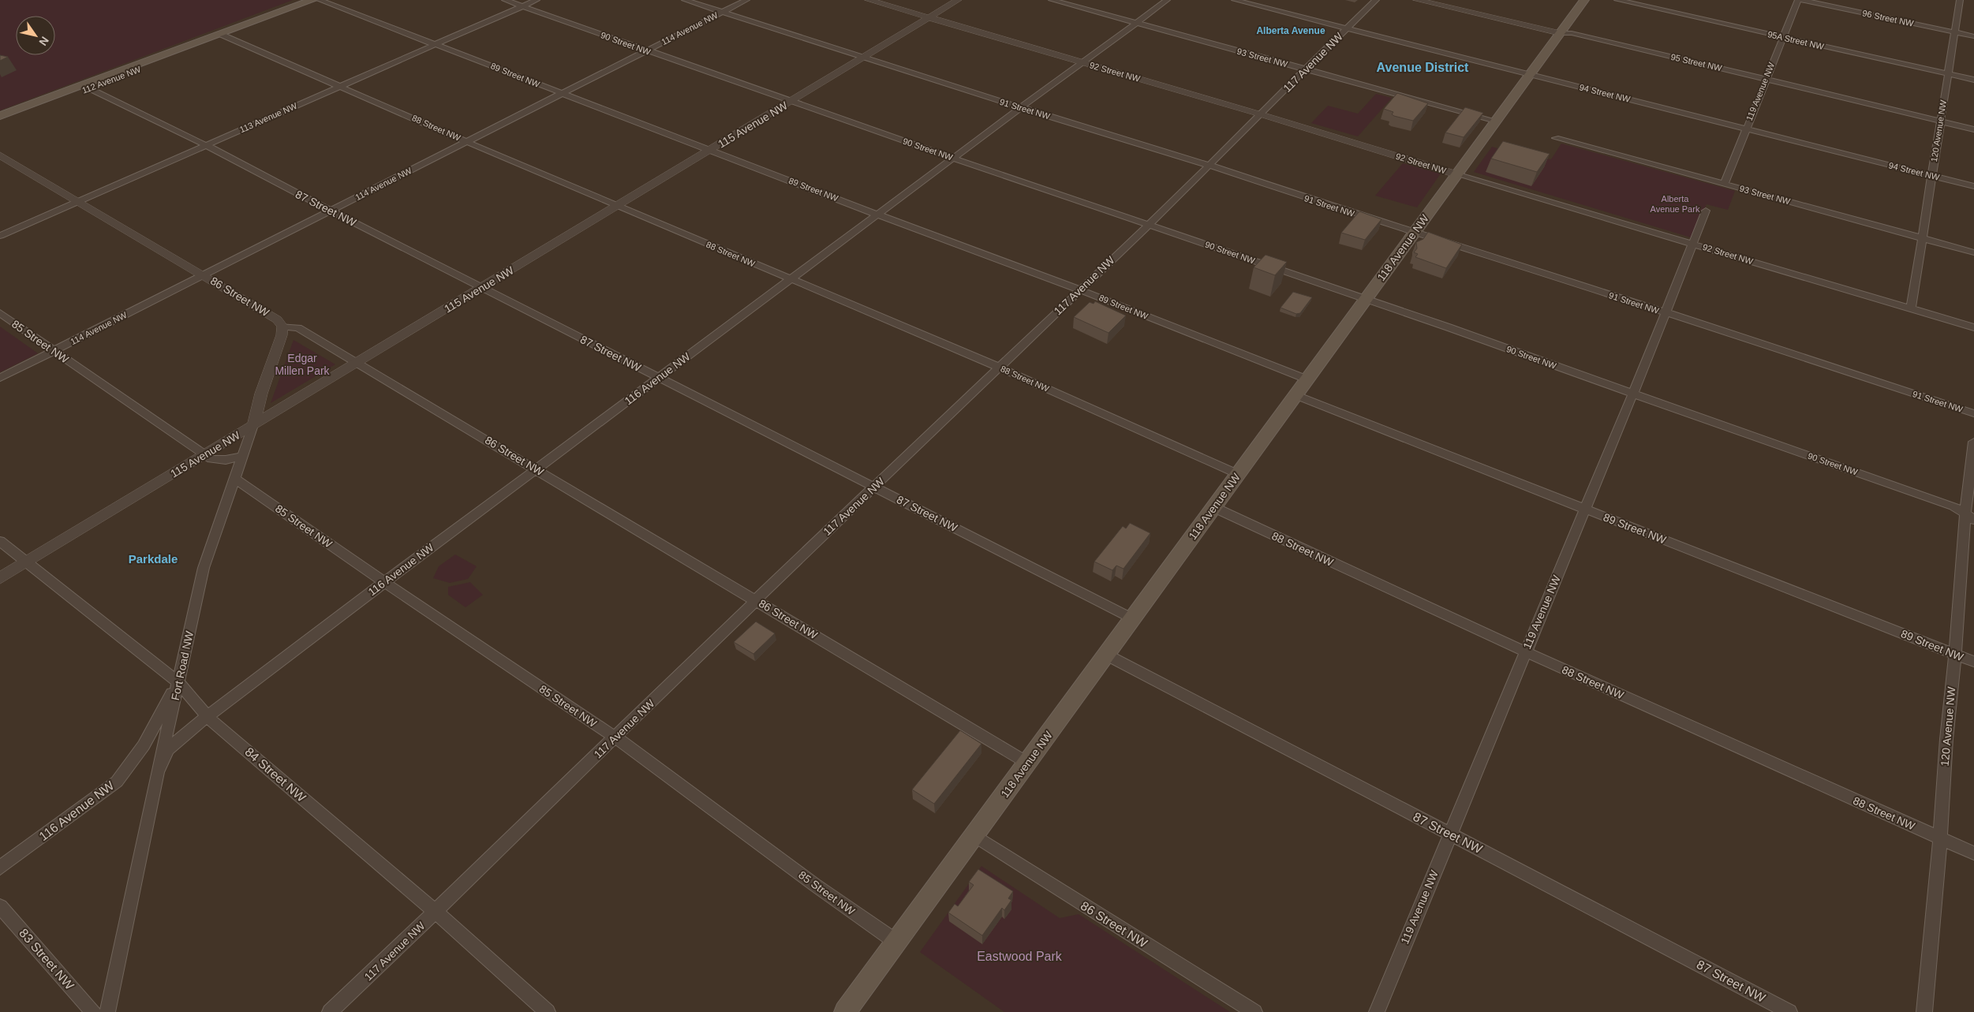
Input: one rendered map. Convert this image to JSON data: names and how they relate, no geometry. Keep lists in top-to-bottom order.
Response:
{
  "streets": {
    "main road": ["112 Avenue NW", "118 Avenue NW"],
    "street": [
      "96 Street NW",
      "114 Avenue NW",
      "95A Street NW",
      "90 Street NW",
      "93 Street NW",
      "117 Avenue NW",
      "95 Street NW",
      "92 Street NW",
      "89 Street NW",
      "119 Avenue NW",
      "94 Street NW",
      "91 Street NW",
      "113 Avenue NW",
      "115 Avenue NW",
      "88 Street NW",
      "120 Avenue NW",
      "87 Street NW",
      "86 Street NW",
      "85 Street NW",
      "116 Avenue NW",
      "Fort Road NW",
      "84 Street NW",
      "83 Street NW"
    ]
  },
  "crossings": [
    ["96 Street NW", "120 Avenue NW"],
    ["114 Avenue NW", "90 Street NW"],
    ["114 Avenue NW", "89 Street NW"],
    ["114 Avenue NW", "91 Street NW"],
    ["114 Avenue NW", "88 Street NW"],
    ["114 Avenue NW", "87 Street NW"],
    ["114 Avenue NW", "86 Street NW"],
    ["114 Avenue NW", "85 Street NW"],
    ["95A Street NW", "119 Avenue NW"],
    ["95A Street NW", "120 Avenue NW"],
    ["90 Street NW", "117 Avenue NW"],
    ["90 Street NW", "119 Avenue NW"],
    ["90 Street NW", "113 Avenue NW"],
    ["90 Street NW", "115 Avenue NW"],
    ["90 Street NW", "120 Avenue NW"],
    ["90 Street NW", "118 Avenue NW"],
    ["90 Street NW", "116 Avenue NW"],
    ["93 Street NW", "117 Avenue NW"],
    ["93 Street NW", "119 Avenue NW"],
    ["93 Street NW", "120 Avenue NW"],
    ["93 Street NW", "118 Avenue NW"],
    ["93 Street NW", "116 Avenue NW"],
    ["117 Avenue NW", "92 Street NW"],
    ["117 Avenue NW", "89 Street NW"],
    ["117 Avenue NW", "94 Street NW"],
    ["117 Avenue NW", "91 Street NW"],
    ["117 Avenue NW", "88 Street NW"],
    ["117 Avenue NW", "87 Street NW"],
    ["117 Avenue NW", "86 Street NW"],
    ["117 Avenue NW", "85 Street NW"],
    ["117 Avenue NW", "84 Street NW"],
    ["95 Street NW", "119 Avenue NW"],
    ["95 Street NW", "120 Avenue NW"],
    ["95 Street NW", "118 Avenue NW"],
    ["92 Street NW", "119 Avenue NW"],
    ["92 Street NW", "115 Avenue NW"],
    ["92 Street NW", "120 Avenue NW"],
    ["92 Street NW", "118 Avenue NW"],
    ["92 Street NW", "116 Avenue NW"],
    ["89 Street NW", "119 Avenue NW"],
    ["89 Street NW", "113 Avenue NW"],
    ["89 Street NW", "115 Avenue NW"],
    ["89 Street NW", "120 Avenue NW"],
    ["89 Street NW", "118 Avenue NW"],
    ["89 Street NW", "116 Avenue NW"],
    ["112 Avenue NW", "88 Street NW"],
    ["112 Avenue NW", "87 Street NW"],
    ["119 Avenue NW", "94 Street NW"],
    ["119 Avenue NW", "91 Street NW"],
    ["119 Avenue NW", "88 Street NW"],
    ["119 Avenue NW", "87 Street NW"],
    ["94 Street NW", "120 Avenue NW"],
    ["94 Street NW", "118 Avenue NW"],
    ["91 Street NW", "115 Avenue NW"],
    ["91 Street NW", "118 Avenue NW"],
    ["91 Street NW", "116 Avenue NW"],
    ["113 Avenue NW", "88 Street NW"],
    ["113 Avenue NW", "87 Street NW"],
    ["113 Avenue NW", "86 Street NW"],
    ["115 Avenue NW", "88 Street NW"],
    ["115 Avenue NW", "87 Street NW"],
    ["115 Avenue NW", "86 Street NW"],
    ["115 Avenue NW", "85 Street NW"],
    ["115 Avenue NW", "Fort Road NW"],
    ["115 Avenue NW", "84 Street NW"],
    ["88 Street NW", "120 Avenue NW"],
    ["88 Street NW", "118 Avenue NW"],
    ["88 Street NW", "116 Avenue NW"],
    ["87 Street NW", "118 Avenue NW"],
    ["87 Street NW", "116 Avenue NW"],
    ["118 Avenue NW", "86 Street NW"],
    ["118 Avenue NW", "85 Street NW"],
    ["86 Street NW", "116 Avenue NW"],
    ["86 Street NW", "Fort Road NW"],
    ["85 Street NW", "116 Avenue NW"],
    ["85 Street NW", "Fort Road NW"],
    ["116 Avenue NW", "Fort Road NW"],
    ["116 Avenue NW", "84 Street NW"],
    ["Fort Road NW", "84 Street NW"]
  ],
  "districts": ["Alberta Avenue", "Avenue District", "Parkdale"],
  "parks": ["Alberta Avenue Park", "Edgar Millen Park", "Eastwood Park"],
  "north": "bottom right"
}
